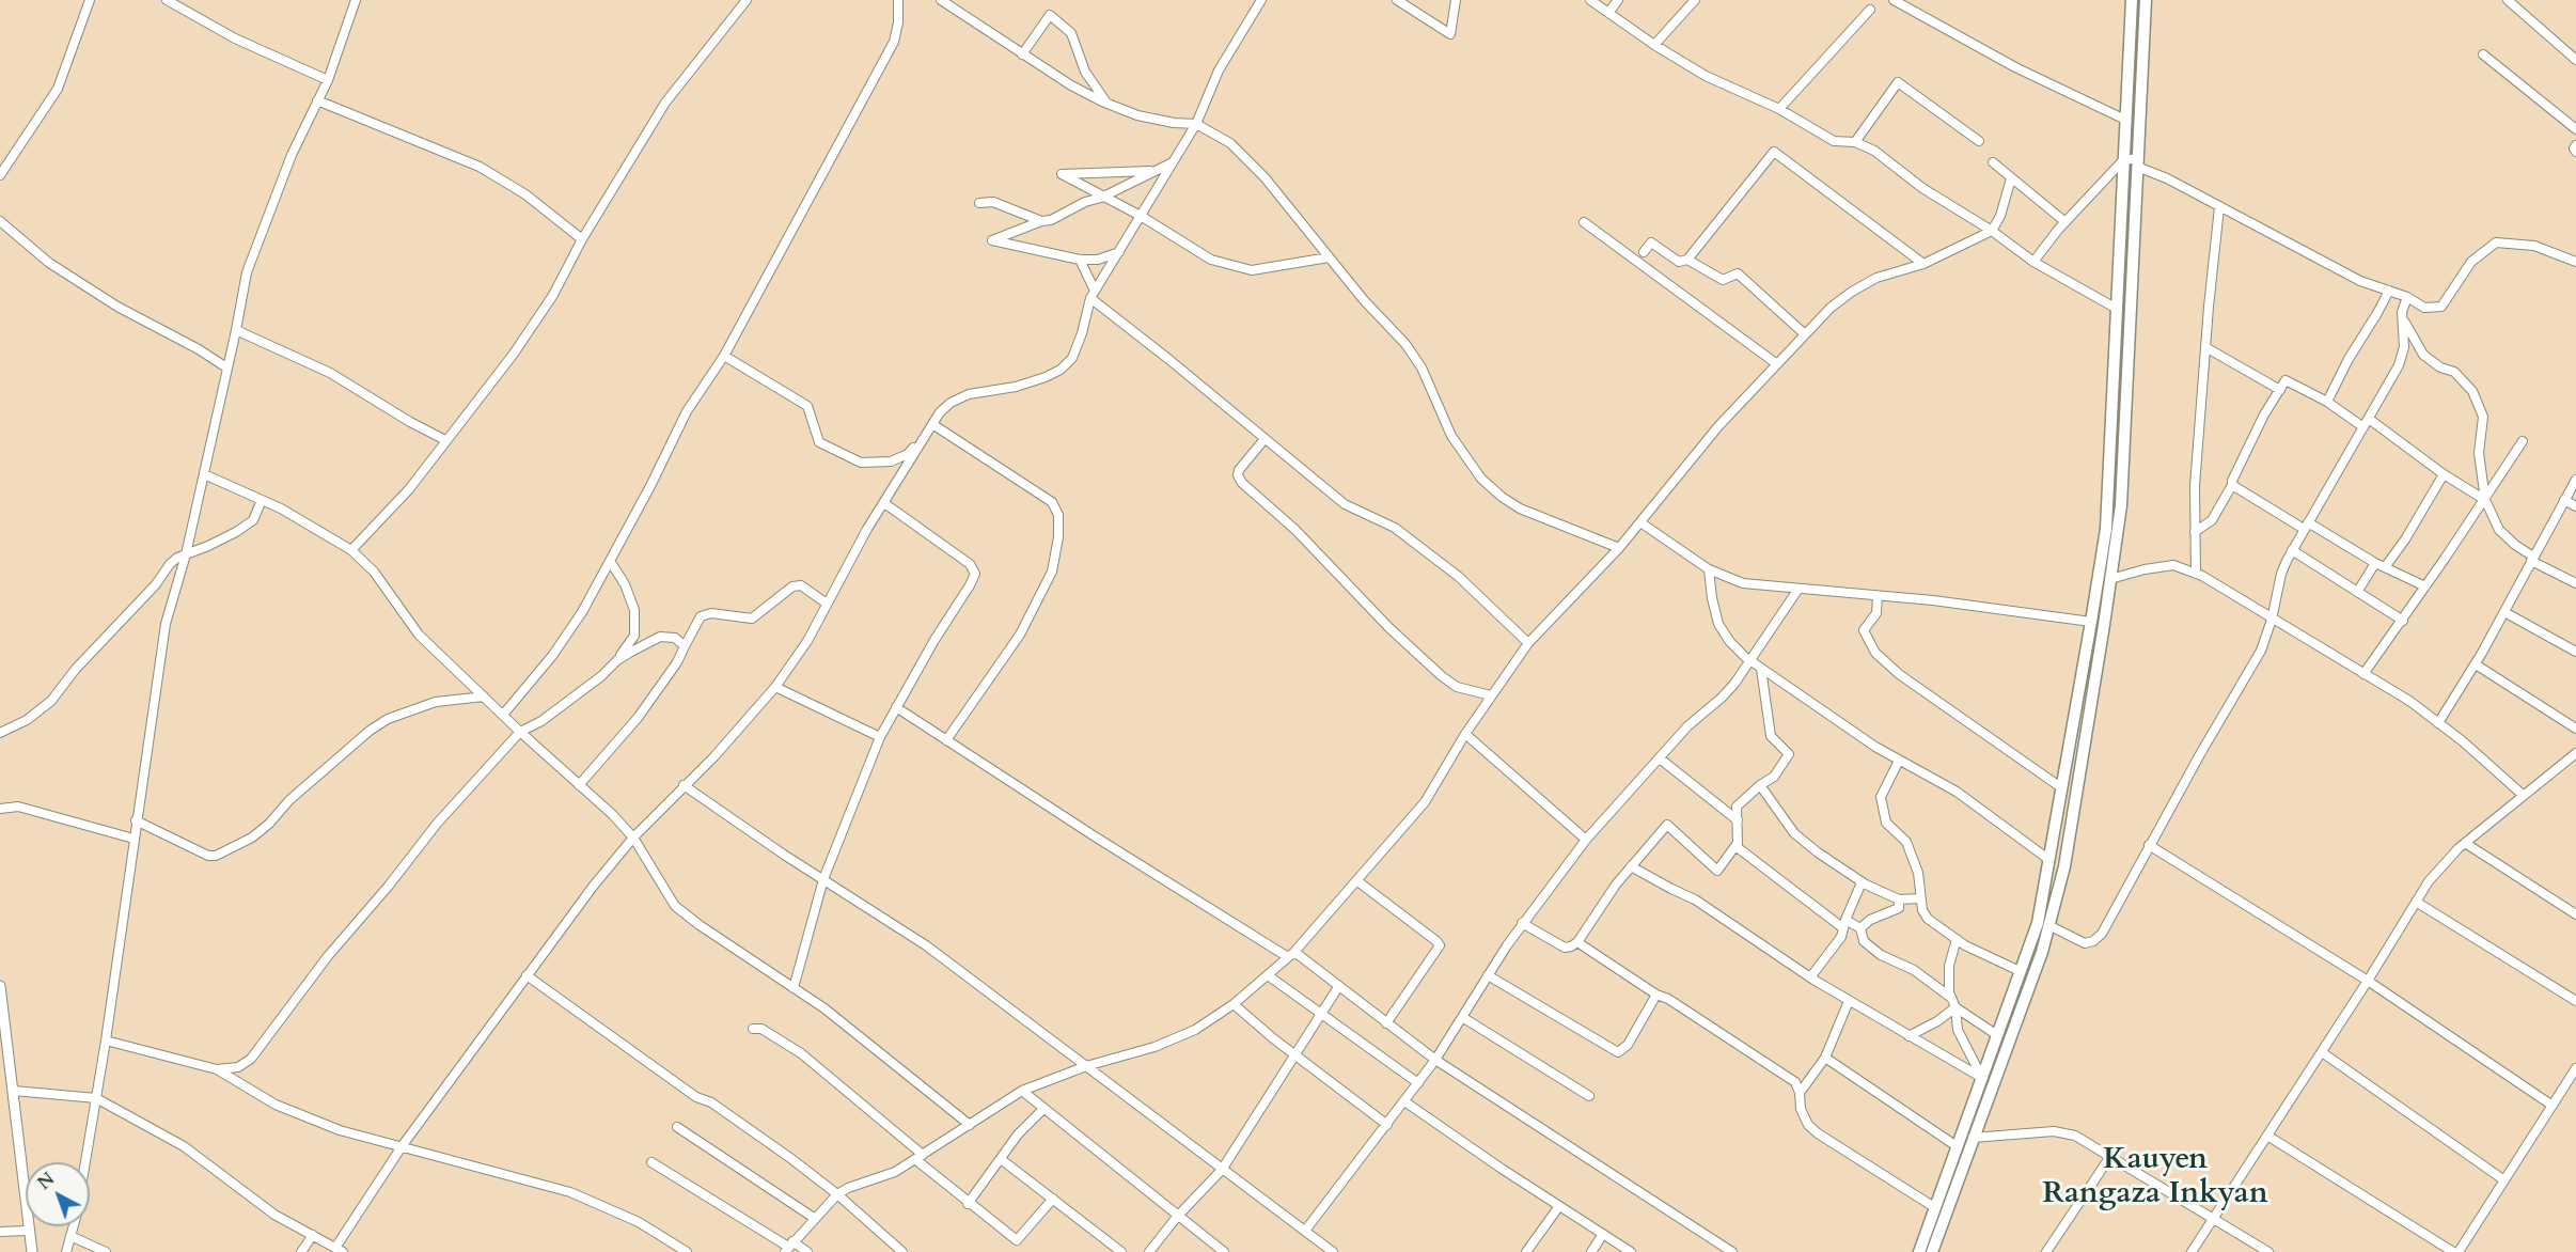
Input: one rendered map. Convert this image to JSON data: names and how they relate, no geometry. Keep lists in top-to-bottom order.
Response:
{
  "districts": ["Kauyen Rangaza Inkyan"],
  "north": "top left"
}
